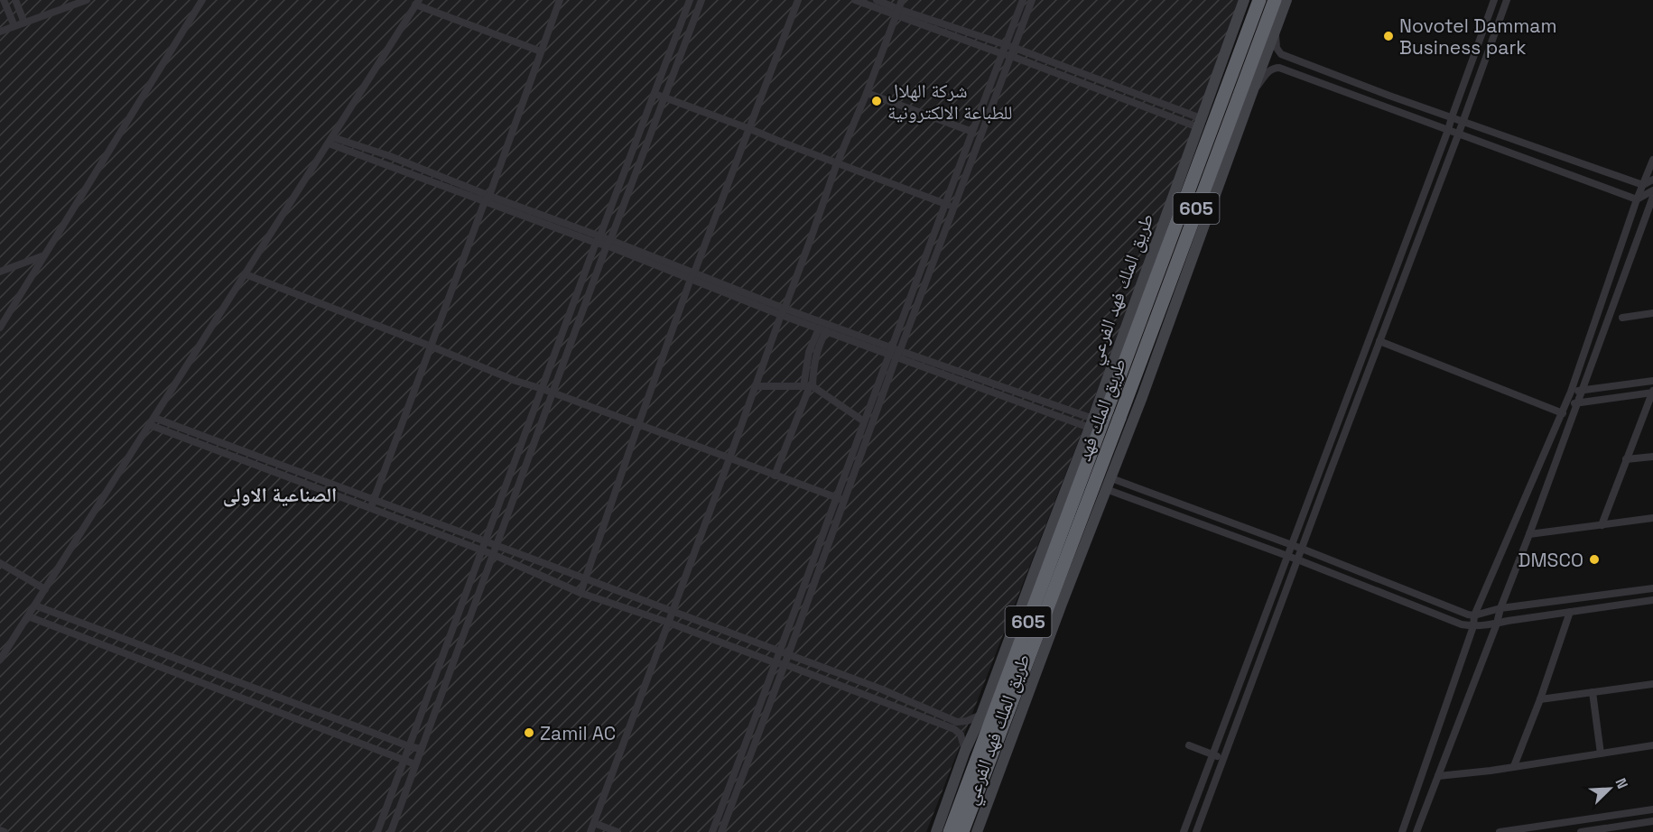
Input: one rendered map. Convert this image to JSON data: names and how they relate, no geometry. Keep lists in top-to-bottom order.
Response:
{
  "streets": {
    "highway": ["605", "طريق الملك فهد"],
    "main road": ["طريق الملك فهد الفرعي"]
  },
  "districts": ["الصناعية الاولى"],
  "places": [
    "Novotel Dammam Business park",
    "شركة الهلال للطباعة الالكترونية",
    "DMSCO",
    "Zamil AC"
  ],
  "north": "top right"
}
